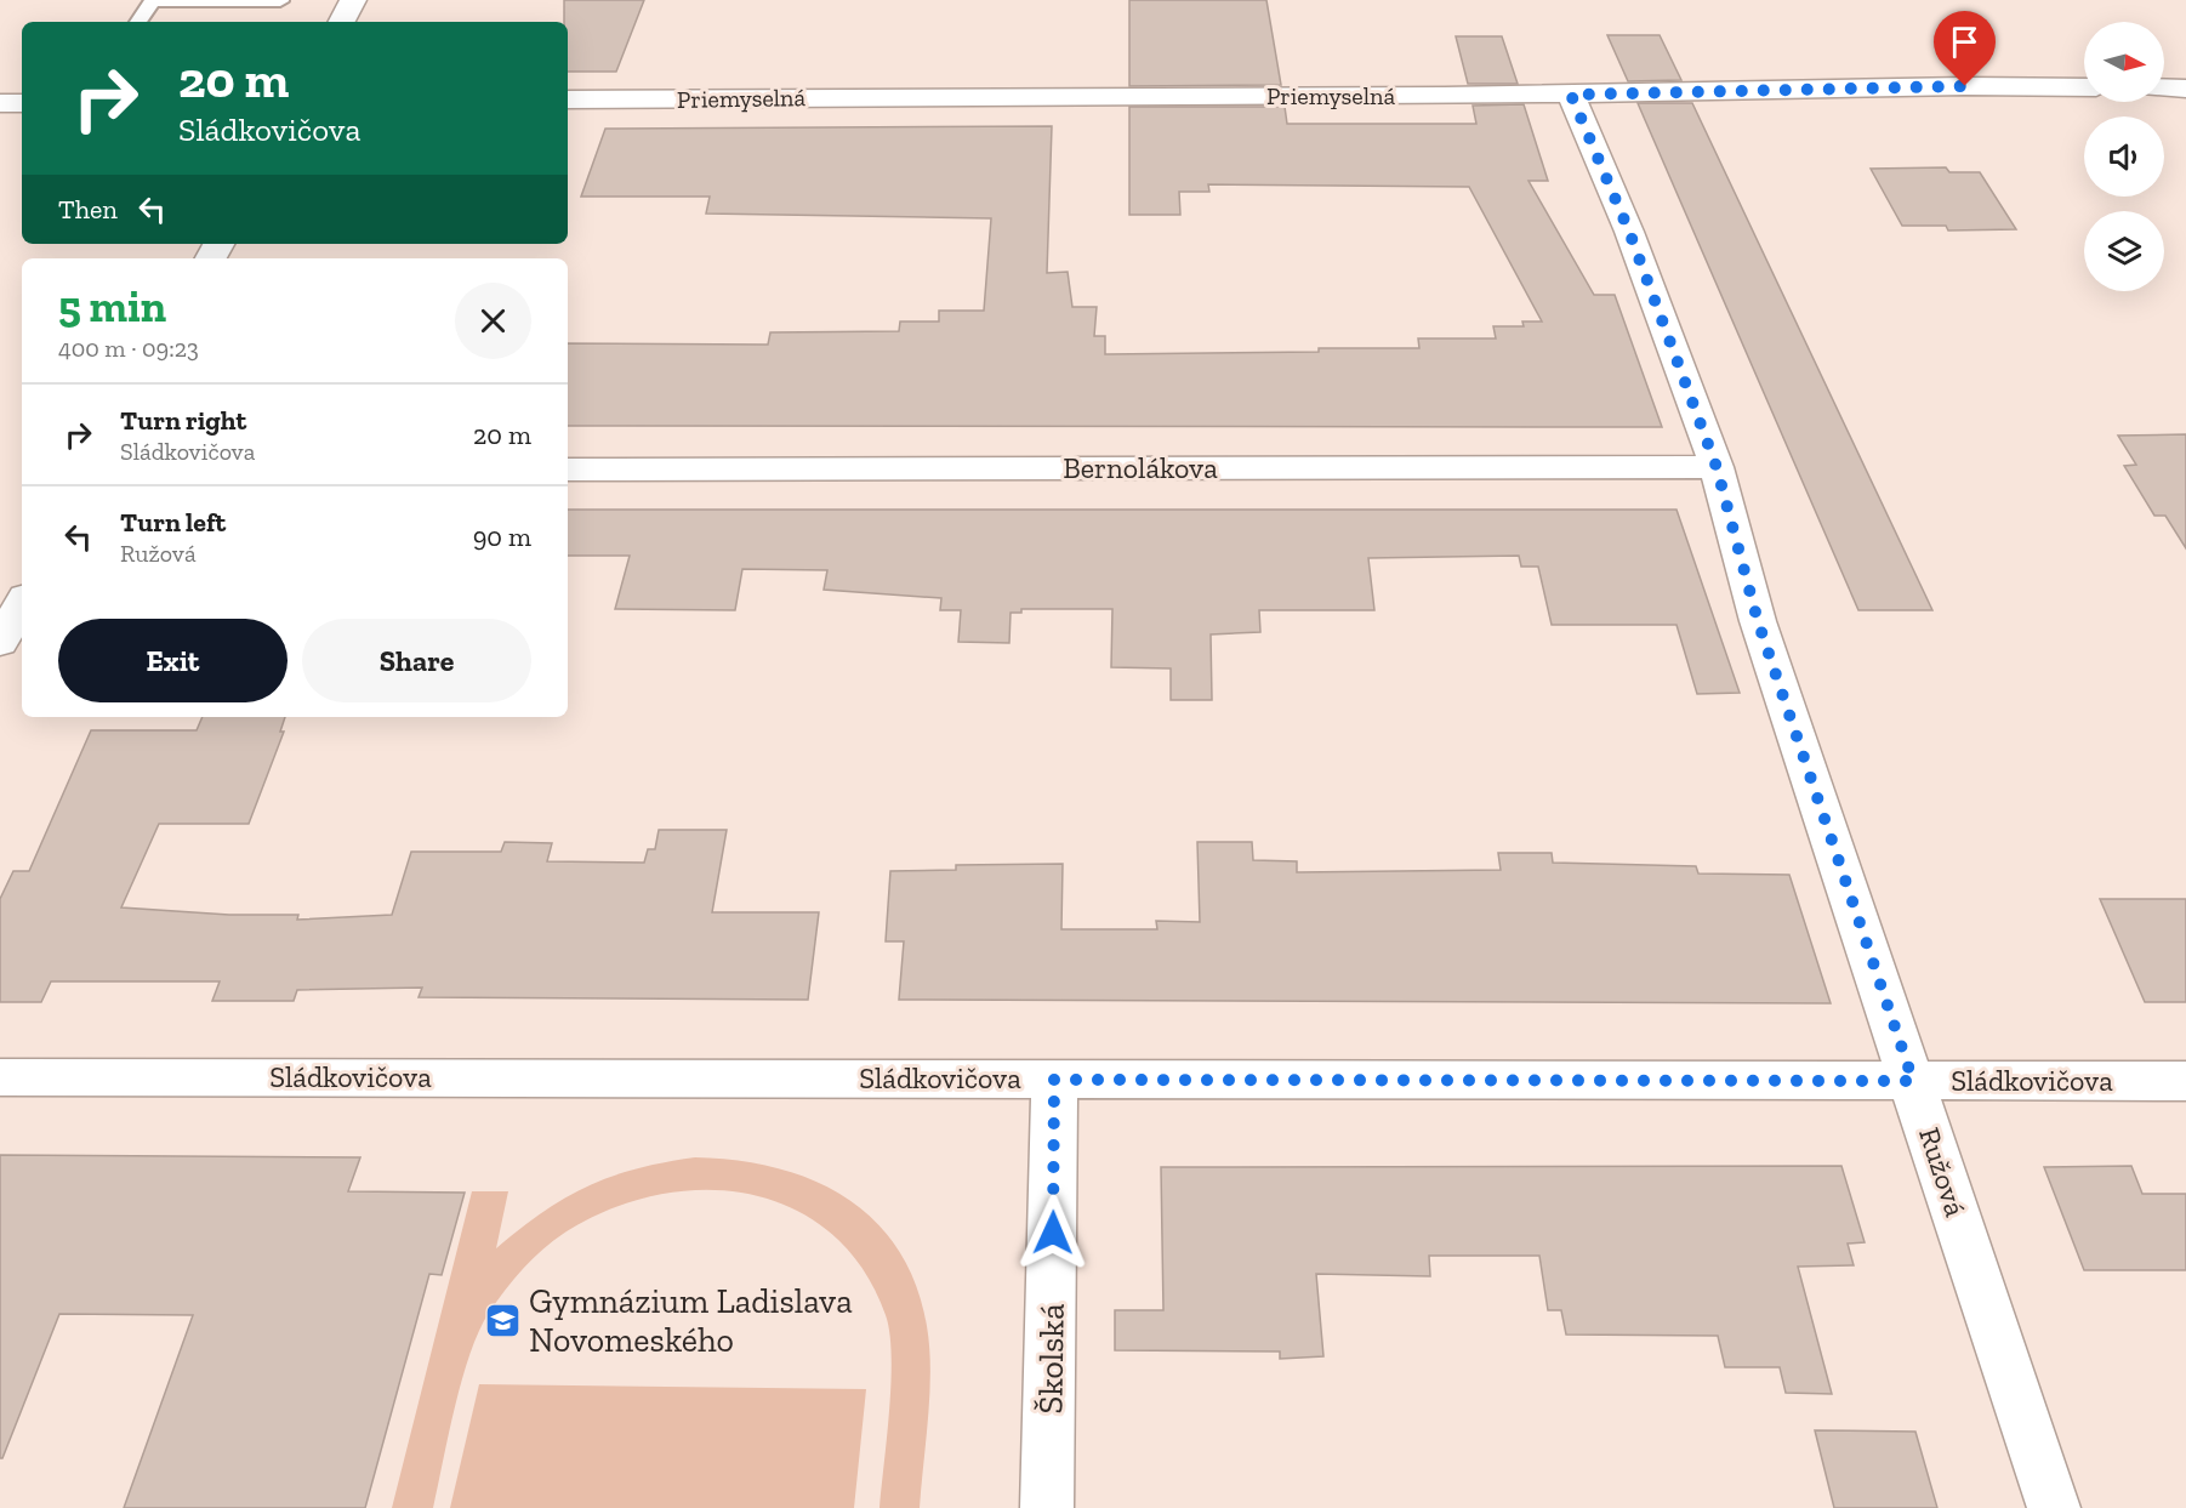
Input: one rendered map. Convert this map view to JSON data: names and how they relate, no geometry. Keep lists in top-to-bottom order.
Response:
{
  "streets": {
    "street": [
      "Priemyselná",
      "Bernolákova",
      "Sládkovičova",
      "Ružová",
      "Školská"
    ]
  },
  "crossings": [
    ["Priemyselná", "Ružová"],
    ["Bernolákova", "Ružová"],
    ["Sládkovičova", "Ružová"],
    ["Sládkovičova", "Školská"]
  ],
  "places": {
    "school or university": ["Gymnázium Ladislava Novomeského"]
  },
  "north": "right",
  "page": {
    "turn": ["20 m", "Sládkovičova"],
    "then": "Then",
    "heading": ["5 min", "400 m · 09:23"],
    "list": [
      {
        "name": "Turn right",
        "note": "Sládkovičova",
        "value": "20 m"
      },
      {
        "name": "Turn left",
        "note": "Ružová",
        "value": "90 m"
      }
    ],
    "buttons": ["Exit", "Share"]
  }
}
